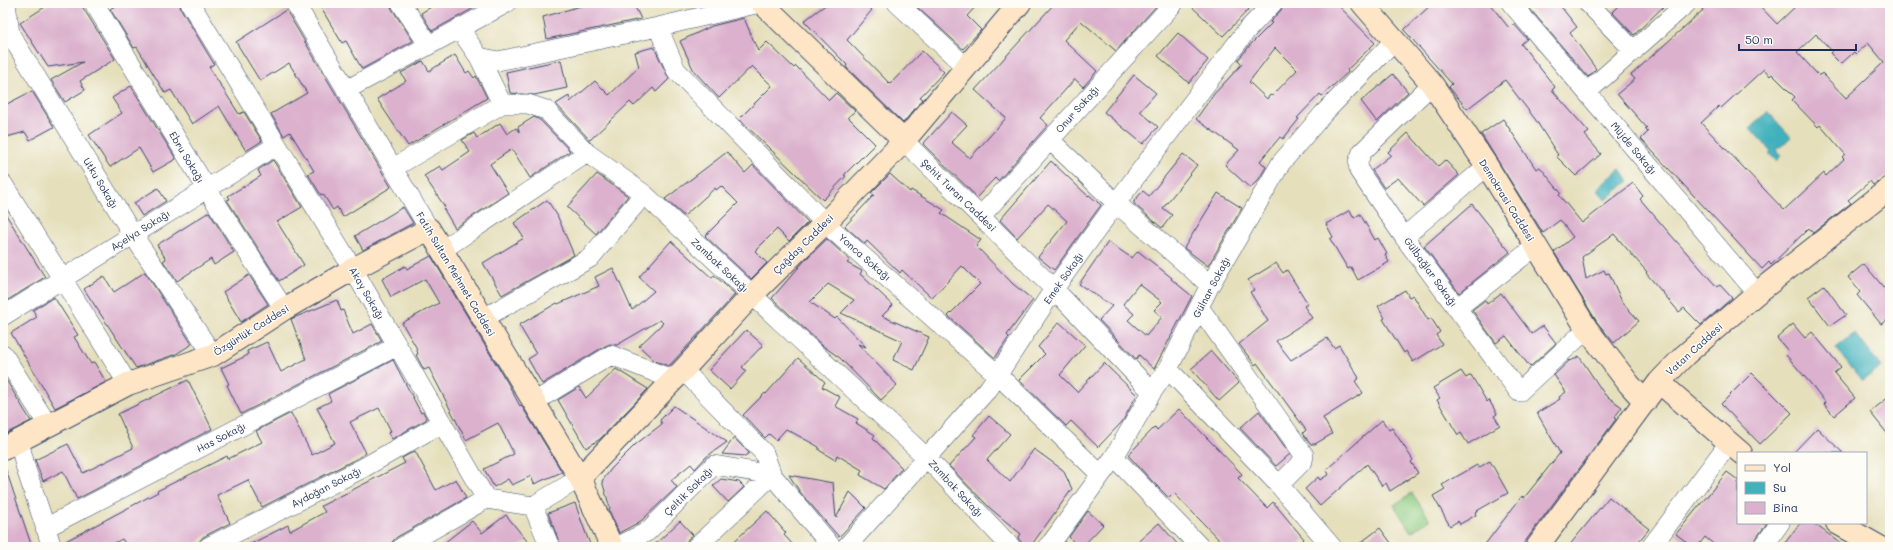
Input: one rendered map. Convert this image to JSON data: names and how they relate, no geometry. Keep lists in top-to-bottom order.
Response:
{
  "streets": {
    "street": [
      "Onur Sokağı",
      "Müjde Sokağı",
      "Ebru Sokağı",
      "Utku Sokağı",
      "Şehit Turan Caddesi",
      "Demokrasi Caddesi",
      "Açelya Sokağı",
      "Çağdaş Caddesi",
      "Yonca Sokağı",
      "Zambak Sokağı",
      "Gülbağlar Sokağı",
      "Fatih Sultan Mehmet Caddesi",
      "Emek Sokağı",
      "Gülnar Sokağı",
      "Akay Sokağı",
      "Özgürlük Caddesi",
      "Vatan Caddesi",
      "Has Sokağı",
      "Aydoğan Sokağı",
      "Çeltik Sokağı"
    ]
  },
  "crossings": [
    ["Onur Sokağı", "Şehit Turan Caddesi"],
    ["Müjde Sokağı", "Vatan Caddesi"],
    ["Ebru Sokağı", "Açelya Sokağı"],
    ["Ebru Sokağı", "Özgürlük Caddesi"],
    ["Utku Sokağı", "Açelya Sokağı"],
    ["Utku Sokağı", "Özgürlük Caddesi"],
    ["Şehit Turan Caddesi", "Çağdaş Caddesi"],
    ["Şehit Turan Caddesi", "Emek Sokağı"],
    ["Şehit Turan Caddesi", "Gülnar Sokağı"],
    ["Demokrasi Caddesi", "Gülbağlar Sokağı"],
    ["Demokrasi Caddesi", "Gülnar Sokağı"],
    ["Demokrasi Caddesi", "Vatan Caddesi"],
    ["Açelya Sokağı", "Akay Sokağı"],
    ["Çağdaş Caddesi", "Yonca Sokağı"],
    ["Çağdaş Caddesi", "Zambak Sokağı"],
    ["Çağdaş Caddesi", "Fatih Sultan Mehmet Caddesi"],
    ["Yonca Sokağı", "Emek Sokağı"],
    ["Yonca Sokağı", "Gülnar Sokağı"],
    ["Zambak Sokağı", "Emek Sokağı"],
    ["Fatih Sultan Mehmet Caddesi", "Özgürlük Caddesi"],
    ["Fatih Sultan Mehmet Caddesi", "Çeltik Sokağı"],
    ["Akay Sokağı", "Özgürlük Caddesi"],
    ["Akay Sokağı", "Has Sokağı"],
    ["Akay Sokağı", "Aydoğan Sokağı"]
  ],
  "legend": ["Yol", "Su", "Bina"],
  "scale_bar": "50 m"
}
